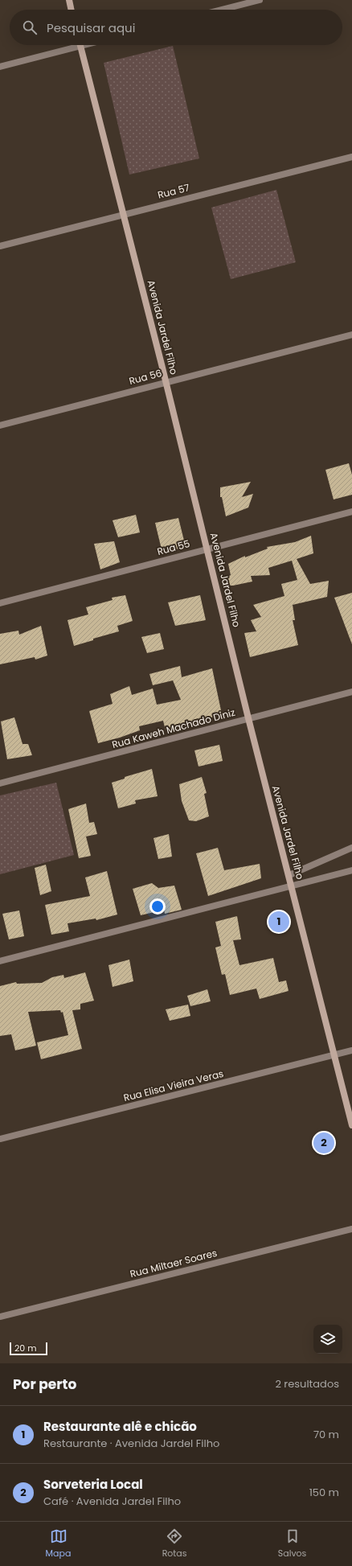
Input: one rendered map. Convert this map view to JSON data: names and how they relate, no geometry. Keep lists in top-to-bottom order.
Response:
{
  "streets": {
    "main road": ["Avenida Jardel Filho"],
    "street": [
      "Rua 57",
      "Rua 56",
      "Rua 55",
      "Rua Kaweh Machado Diniz",
      "Rua Elisa Vieira Veras",
      "Rua Miltaer Soares"
    ]
  },
  "crossings": [
    ["Rua 57", "Avenida Jardel Filho"],
    ["Avenida Jardel Filho", "Rua 56"],
    ["Avenida Jardel Filho", "Rua 55"],
    ["Avenida Jardel Filho", "Rua Kaweh Machado Diniz"],
    ["Avenida Jardel Filho", "Rua Elisa Vieira Veras"]
  ],
  "scale_bar": "20 m",
  "page": {
    "search": "Pesquisar aqui",
    "pins": ["1", "2"],
    "scale": "20 m",
    "heading": ["Por perto", "2 resultados"],
    "list": [
      {
        "mark": "1",
        "name": "Restaurante alê e chicão",
        "note": "Restaurante · Avenida Jardel Filho",
        "value": "70 m"
      },
      {
        "mark": "2",
        "name": "Sorveteria Local",
        "note": "Café · Avenida Jardel Filho",
        "value": "150 m"
      }
    ],
    "nav": ["Mapa", "Rotas", "Salvos"]
  }
}
